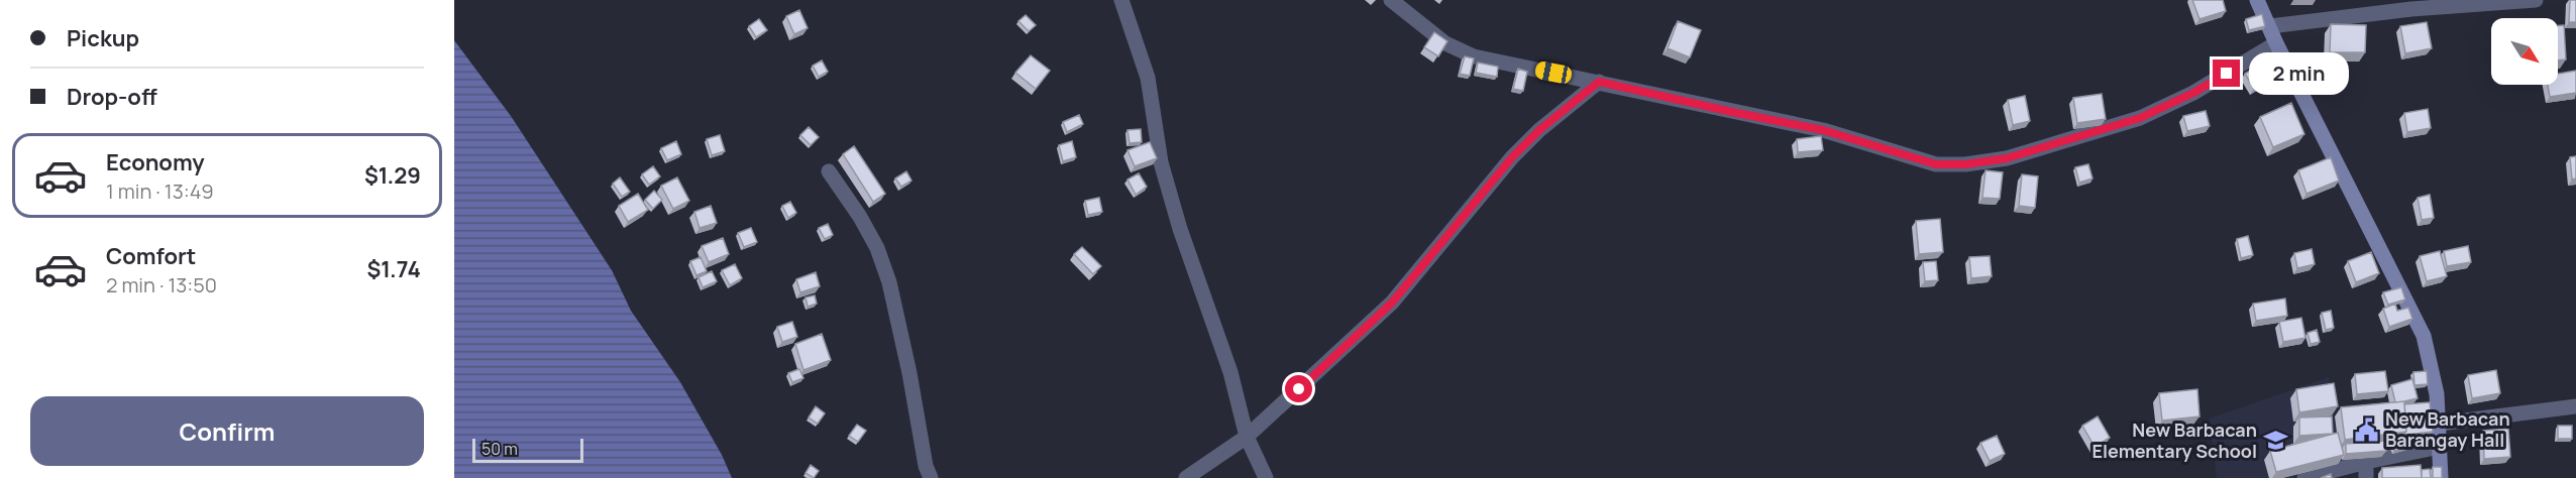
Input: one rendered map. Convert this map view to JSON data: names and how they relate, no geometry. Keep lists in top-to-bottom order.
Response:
{
  "places": {
    "public building": ["New Barbacan Barangay Hall"],
    "school or university": ["New Barbacan Elementary School"]
  },
  "scale_bar": "50 m",
  "north": "bottom right",
  "page": {
    "banner": ["Pickup", "Drop-off"],
    "bubble": "2 min",
    "list": [
      {
        "name": "Economy",
        "note": "1 min · 13:49",
        "value": "$1.29"
      },
      {
        "name": "Comfort",
        "note": "2 min · 13:50",
        "value": "$1.74"
      }
    ],
    "buttons": "Confirm",
    "scale": "50 m"
  }
}
